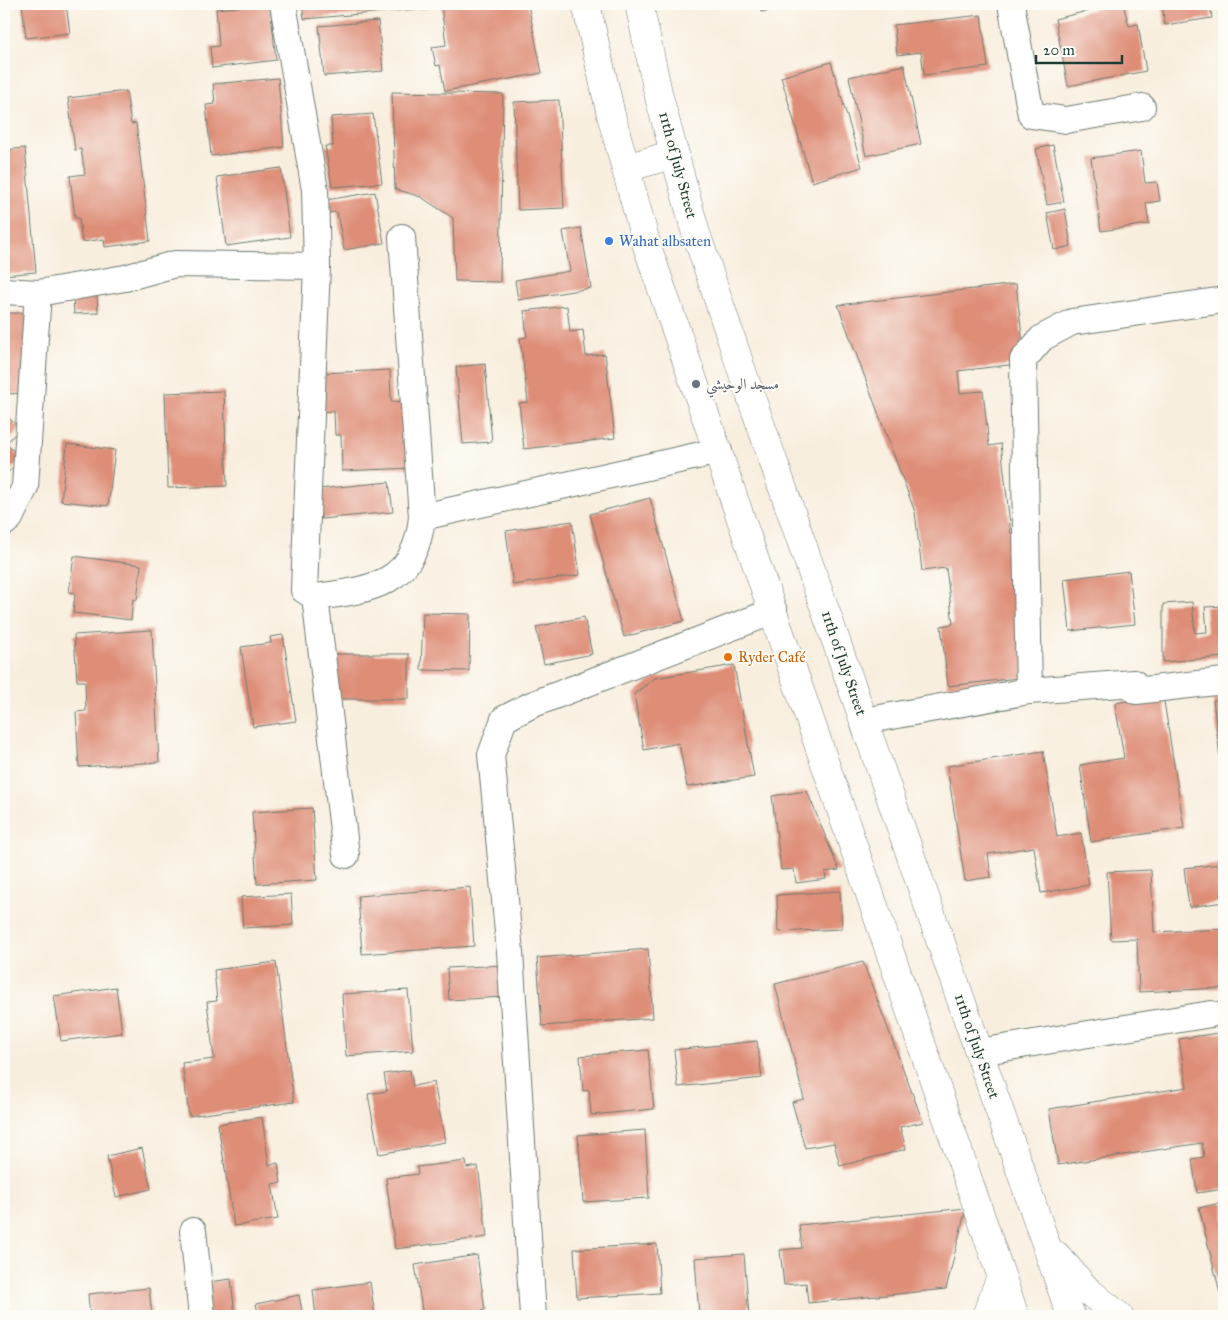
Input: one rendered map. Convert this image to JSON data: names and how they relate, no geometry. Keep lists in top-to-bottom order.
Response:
{
  "streets": {
    "highway": ["11th of July Street"]
  },
  "places": ["Wahat albsaten", "مسجد الوحيشي", "Ryder Café"],
  "scale_bar": "20 m"
}
